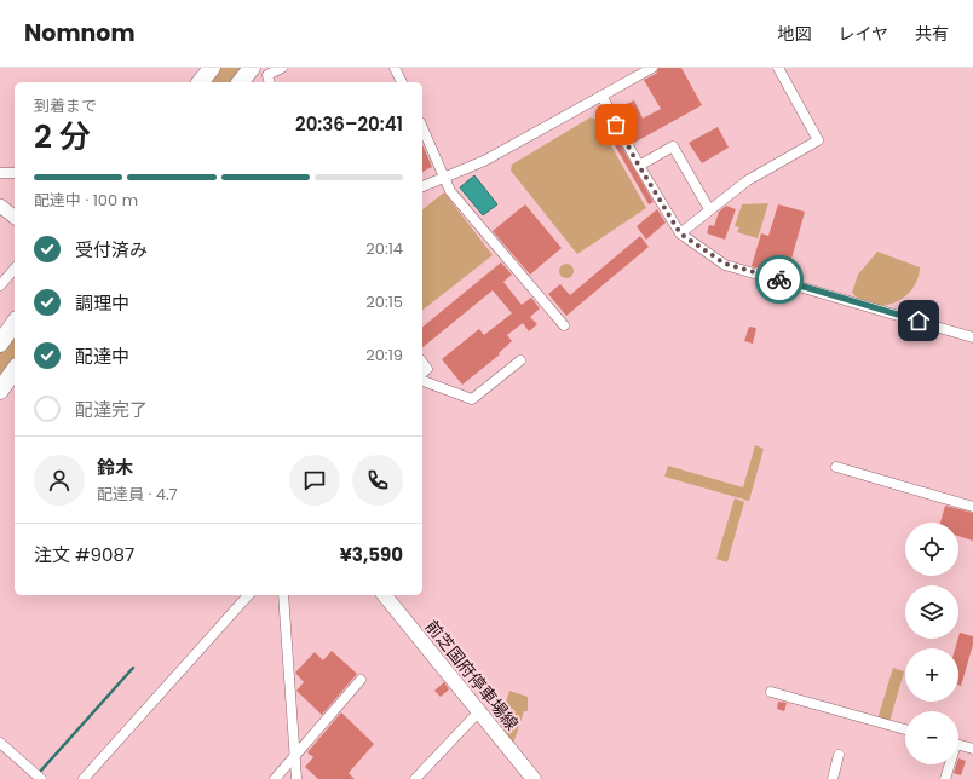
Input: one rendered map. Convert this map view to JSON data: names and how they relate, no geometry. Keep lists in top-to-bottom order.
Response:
{
  "streets": {
    "main road": ["前芝国府停車場線"]
  },
  "page": {
    "header": "Nomnom",
    "nav": ["地図", "レイヤ", "共有"],
    "heading": ["2 分", "到着まで", "20:36–20:41"],
    "panel": [
      "鈴木",
      "配達員 · 4.7",
      "注文 #9087",
      "¥3,590"
    ],
    "bar": "配達中 · 100 m",
    "list": [
      ["受付済み", "20:14"],
      ["調理中", "20:15"],
      ["配達中", "20:19"],
      "配達完了"
    ],
    "map_buttons": ["+", "−"]
  }
}
